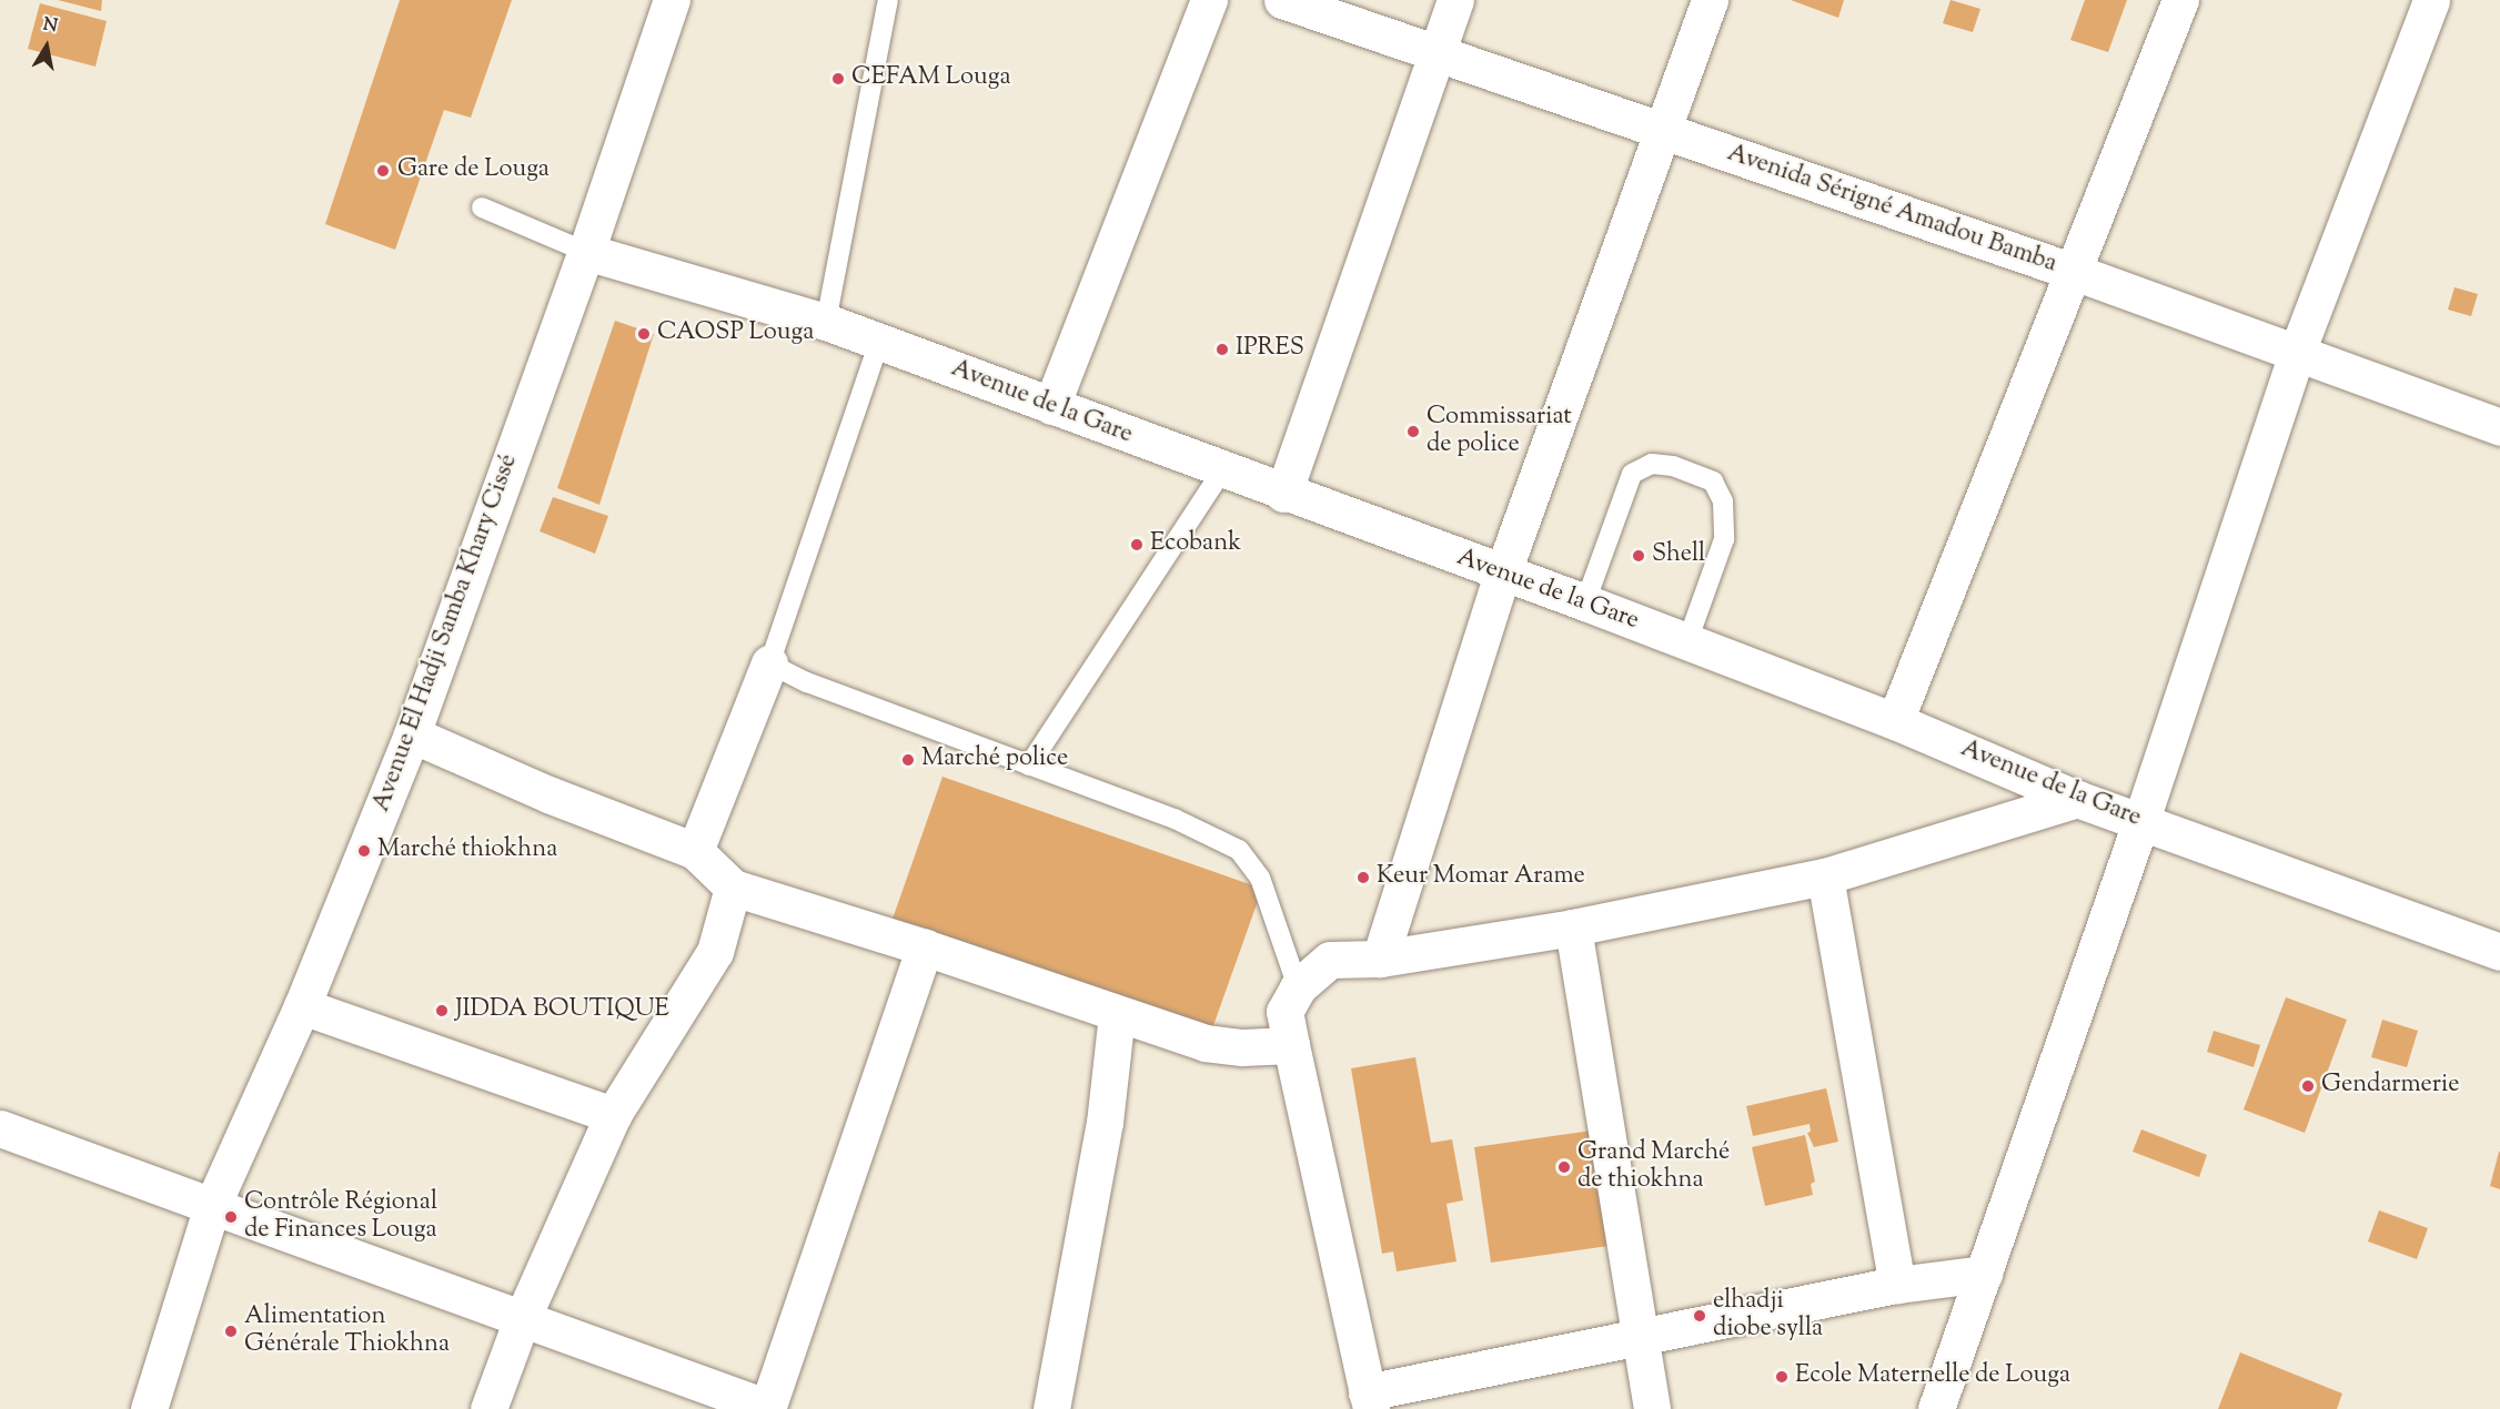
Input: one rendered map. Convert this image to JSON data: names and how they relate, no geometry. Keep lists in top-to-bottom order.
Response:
{
  "streets": {
    "street": ["Avenida Sérigné Amadou Bamba", "Avenue de la Gare", "Avenue El Hadji Samba Khary Cissé"]
  },
  "crossings": [
    ["Avenue de la Gare", "Avenue El Hadji Samba Khary Cissé"]
  ],
  "places": [
    "CEFAM Louga",
    "Gare de Louga",
    "CAOSP Louga",
    "IPRES",
    "Commissariat de police",
    "Ecobank",
    "Shell",
    "Marché police",
    "Marché thiokhna",
    "Keur Momar Arame",
    "JIDDA BOUTIQUE",
    "Gendarmerie",
    "Grand Marché de thiokhna",
    "Contrôle Régional de Finances Louga",
    "elhadji diobe sylla",
    "Alimentation Générale Thiokhna",
    "Ecole Maternelle de Louga"
  ],
  "north": "top"
}
